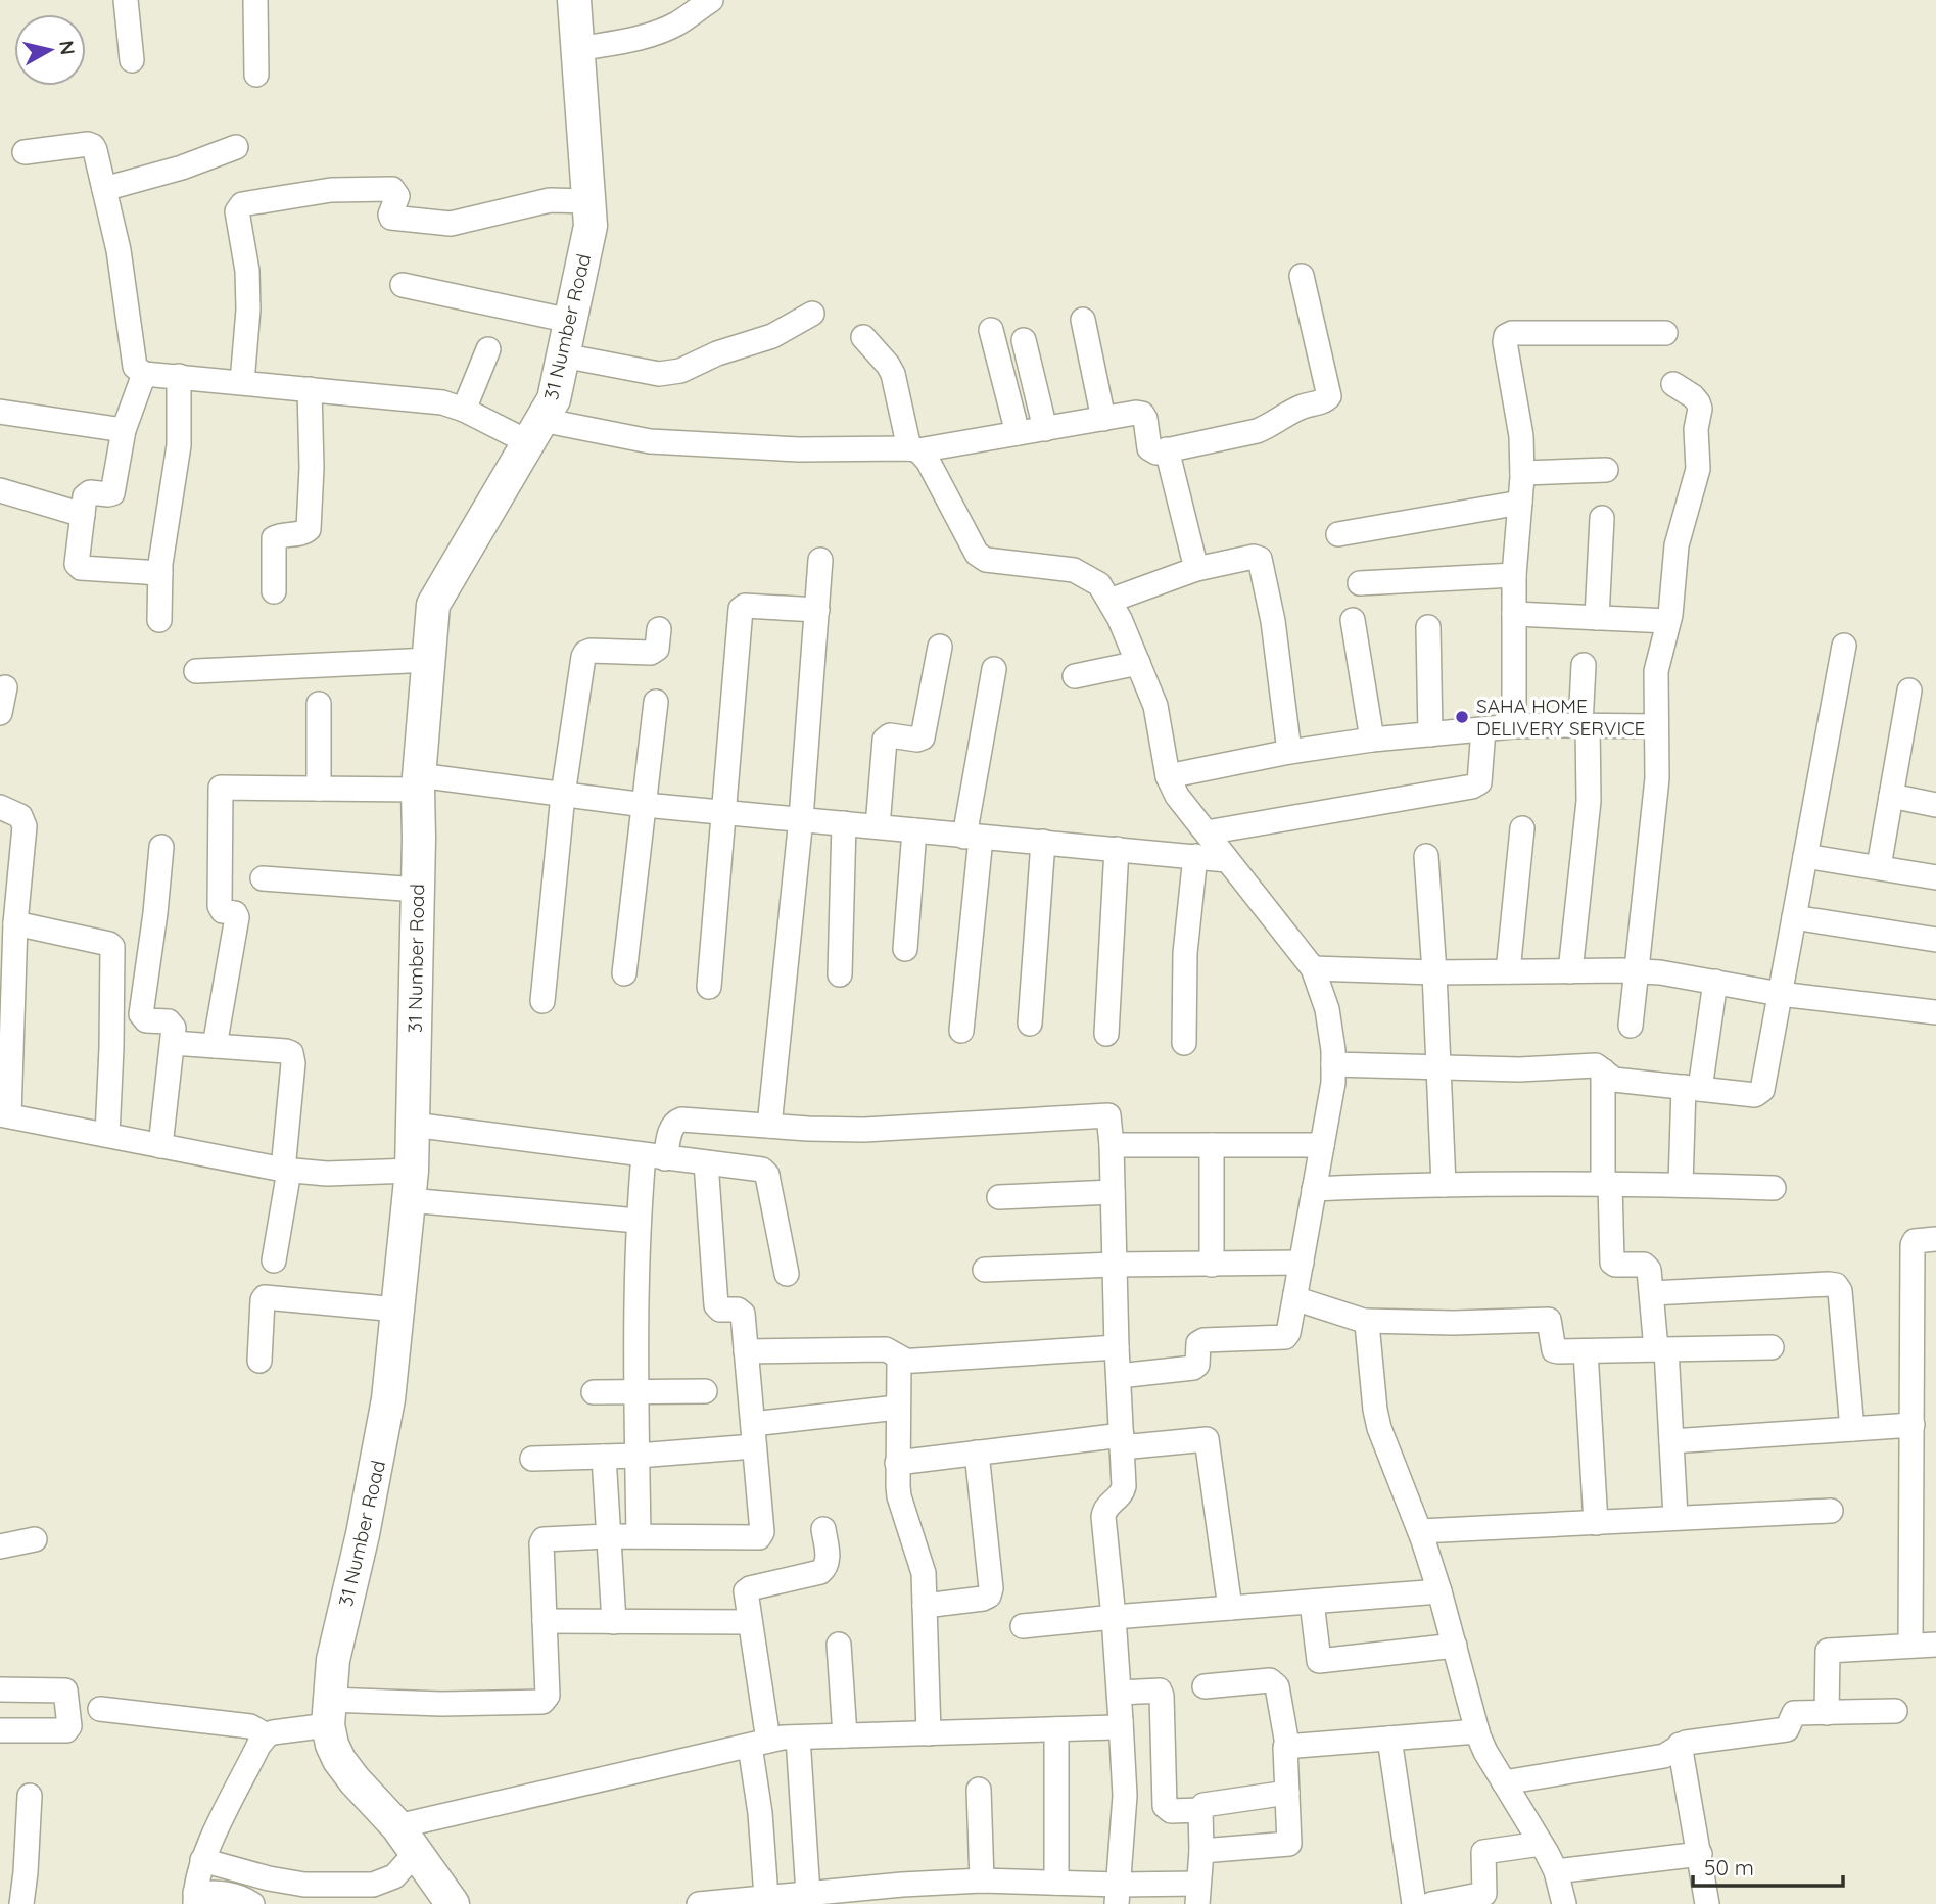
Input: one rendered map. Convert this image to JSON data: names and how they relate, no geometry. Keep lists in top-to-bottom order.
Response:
{
  "streets": {
    "main road": ["31 Number Road"]
  },
  "places": ["SAHA HOME DELIVERY SERVICE"],
  "scale_bar": "50 m",
  "north": "right"
}
